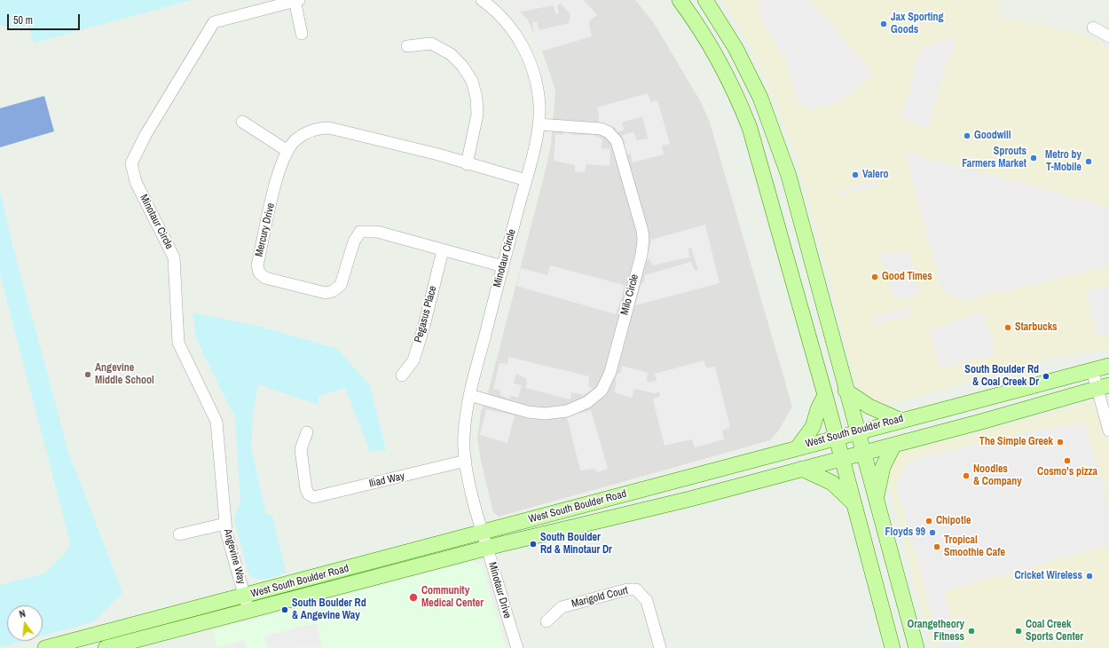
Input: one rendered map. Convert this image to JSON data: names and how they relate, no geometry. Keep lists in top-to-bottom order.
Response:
{
  "streets": {
    "main road": ["West South Boulder Road"],
    "street": [
      "Minotaur Circle",
      "Mercury Drive",
      "Milo Circle",
      "Pegasus Place",
      "Iliad Way",
      "Angevine Way",
      "Minotaur Drive",
      "Marigold Court"
    ]
  },
  "crossings": [
    ["Minotaur Circle", "Mercury Drive"],
    ["Minotaur Circle", "Milo Circle"],
    ["Minotaur Circle", "West South Boulder Road"],
    ["Minotaur Circle", "Iliad Way"],
    ["Minotaur Circle", "Angevine Way"],
    ["Minotaur Circle", "Minotaur Drive"],
    ["Mercury Drive", "Pegasus Place"],
    ["West South Boulder Road", "Angevine Way"],
    ["West South Boulder Road", "Minotaur Drive"]
  ],
  "places": [
    "Jax Sporting Goods",
    "Goodwill",
    "Sprouts Farmers Market",
    "Metro by T-Mobile",
    "Valero",
    "Good Times",
    "Starbucks",
    "Angevine Middle School",
    "South Boulder Rd & Coal Creek Dr",
    "The Simple Greek",
    "Cosmo's pizza",
    "Noodles & Company",
    "Chipotle",
    "Floyds 99",
    "South Boulder Rd & Minotaur Dr",
    "Tropical Smoothie Cafe",
    "Cricket Wireless",
    "Community Medical Center",
    "South Boulder Rd & Angevine Way",
    "Orangetheory Fitness",
    "Coal Creek Sports Center"
  ],
  "scale_bar": "50 m",
  "north": "top"
}
